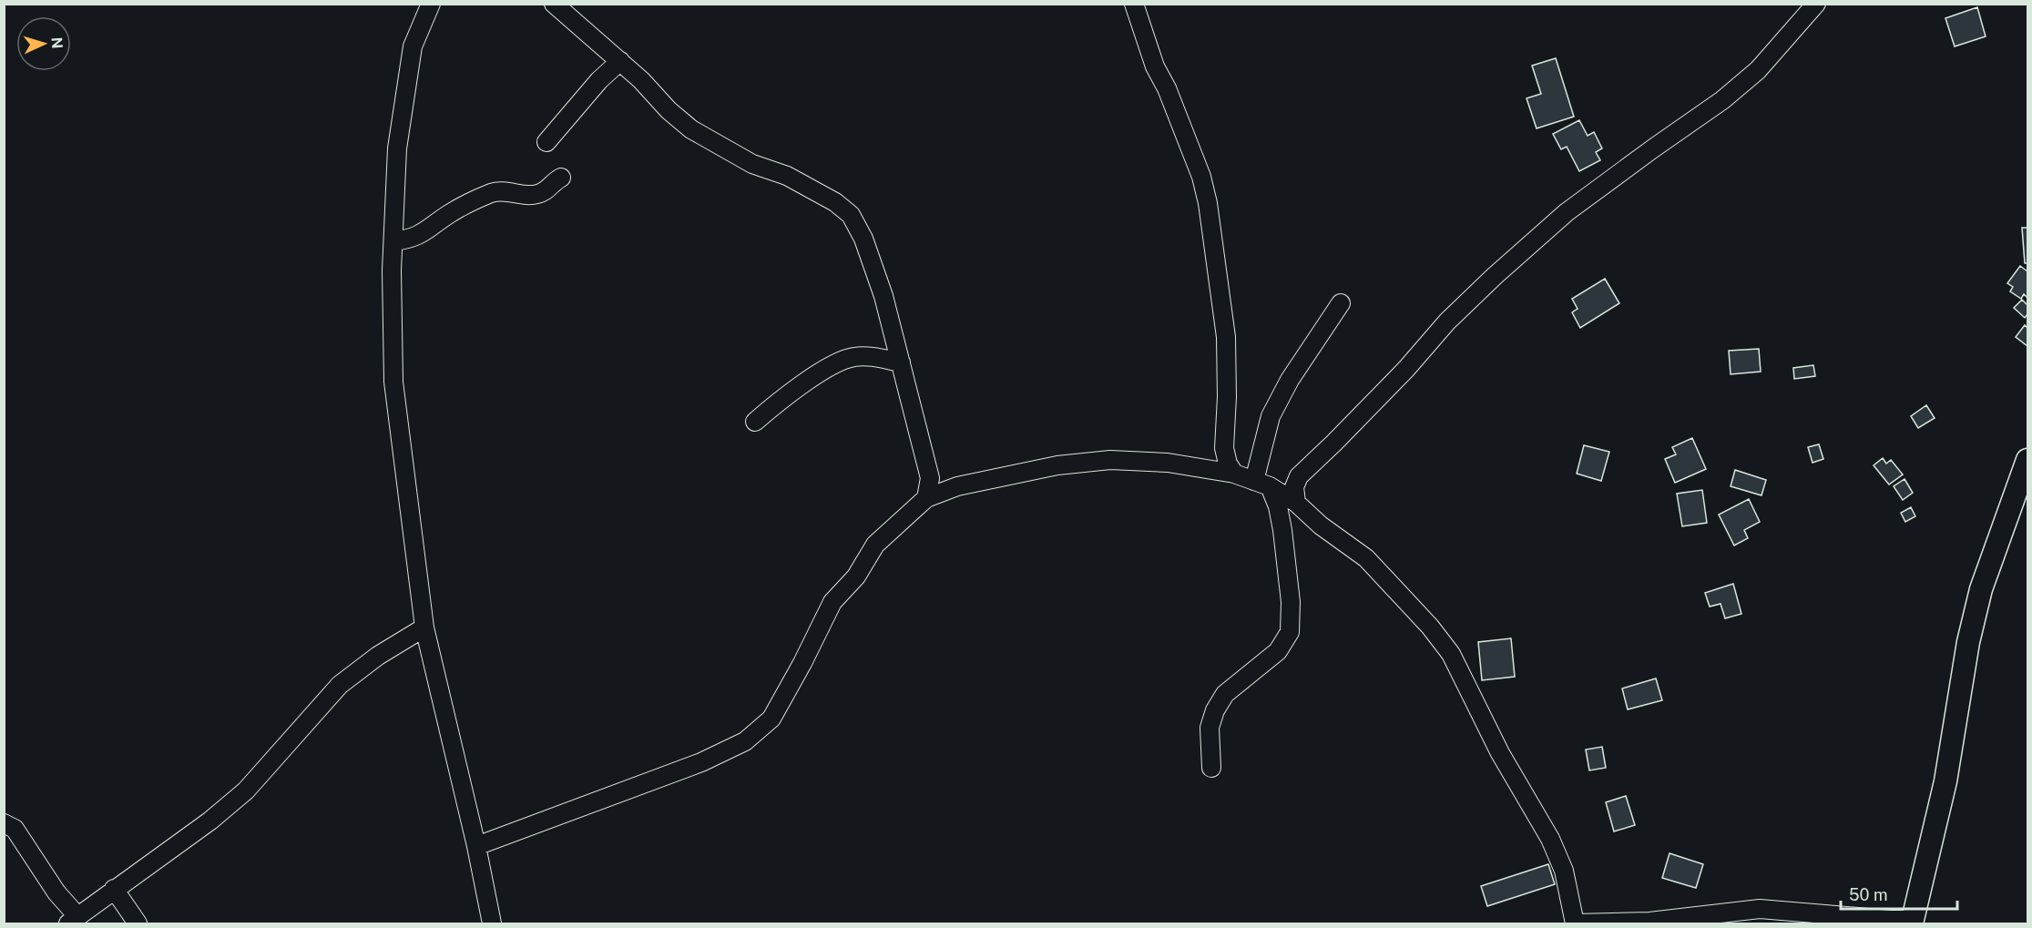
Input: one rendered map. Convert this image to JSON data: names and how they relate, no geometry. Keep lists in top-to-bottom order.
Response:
{
  "scale_bar": "50 m",
  "north": "right"
}
